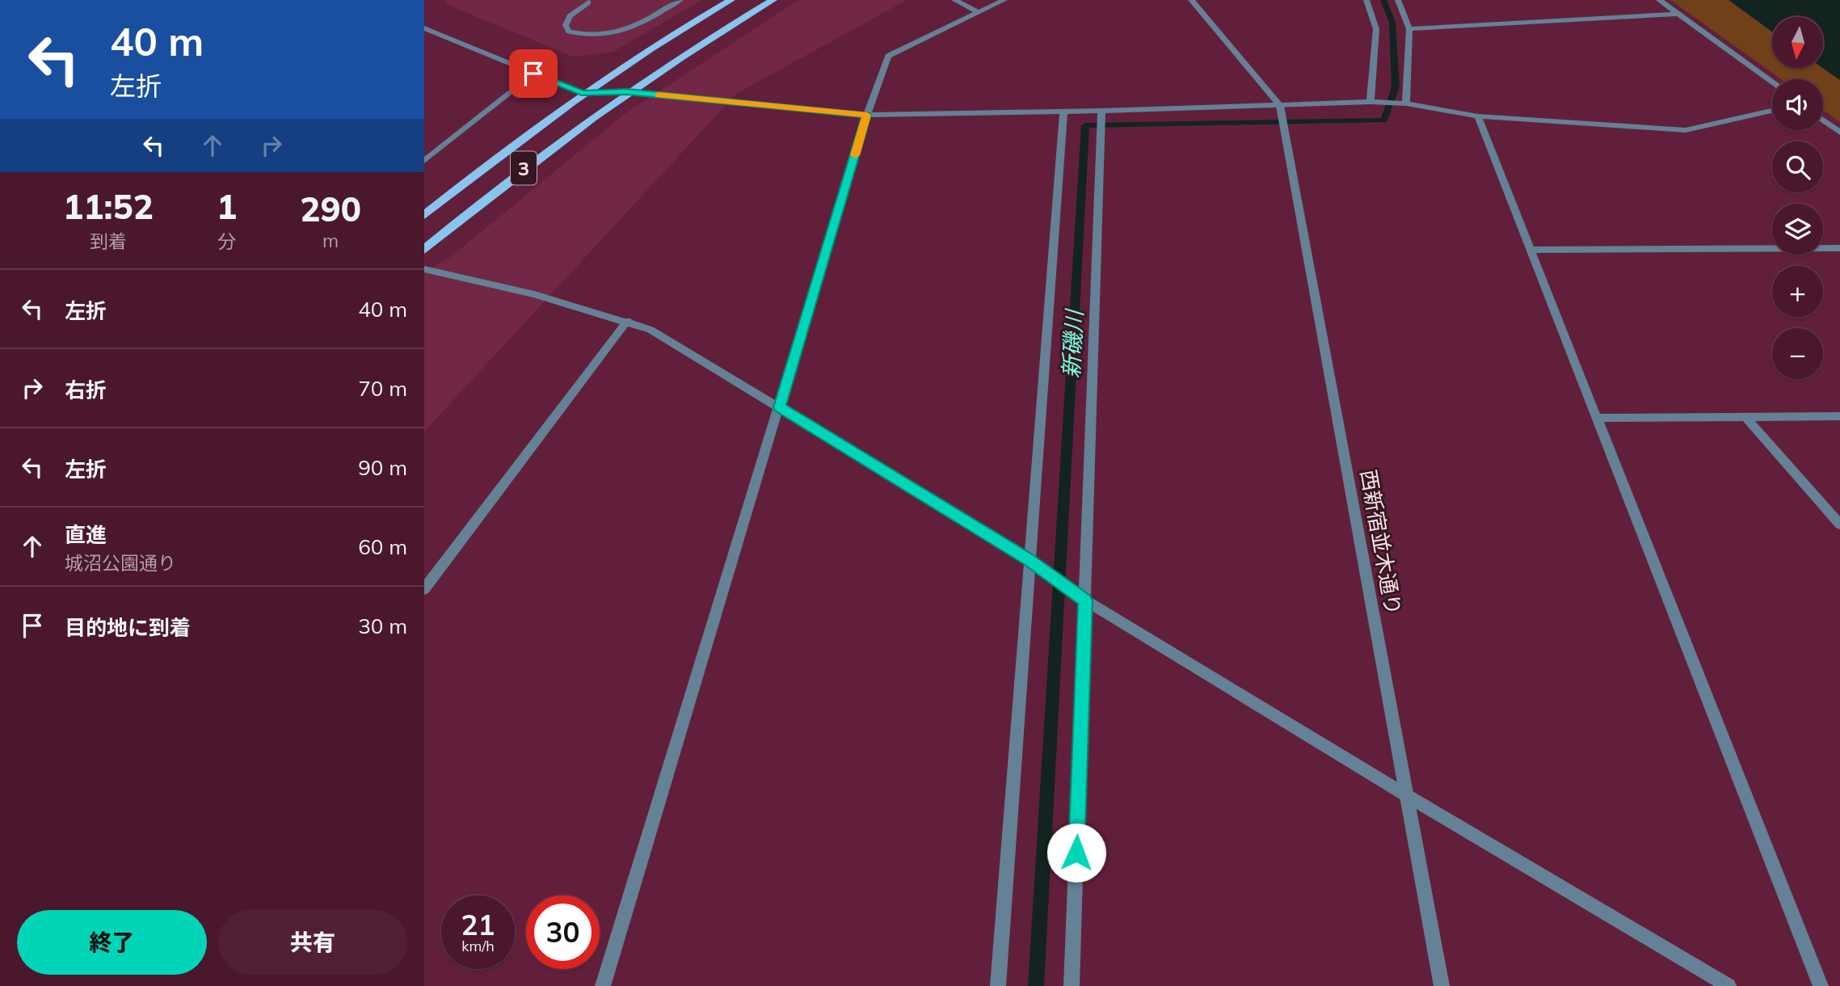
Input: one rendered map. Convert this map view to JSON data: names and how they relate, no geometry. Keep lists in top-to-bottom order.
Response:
{
  "streets": {
    "main road": ["3"],
    "street": ["西新宿並木通り"]
  },
  "water": ["新磯川"],
  "north": "bottom",
  "page": {
    "turn": ["40 m", "左折"],
    "map_buttons": ["+", "−"],
    "eta": [
      "11:52",
      "到着",
      "1",
      "分",
      "290",
      "m"
    ],
    "list": [
      {
        "name": "左折",
        "value": "40 m"
      },
      {
        "name": "右折",
        "value": "70 m"
      },
      {
        "name": "左折",
        "value": "90 m"
      },
      {
        "name": "直進",
        "note": "城沼公園通り",
        "value": "60 m"
      },
      {
        "name": "目的地に到着",
        "value": "30 m"
      }
    ],
    "speed": "21 km/h",
    "limit": "30",
    "buttons": ["終了", "共有"]
  }
}
